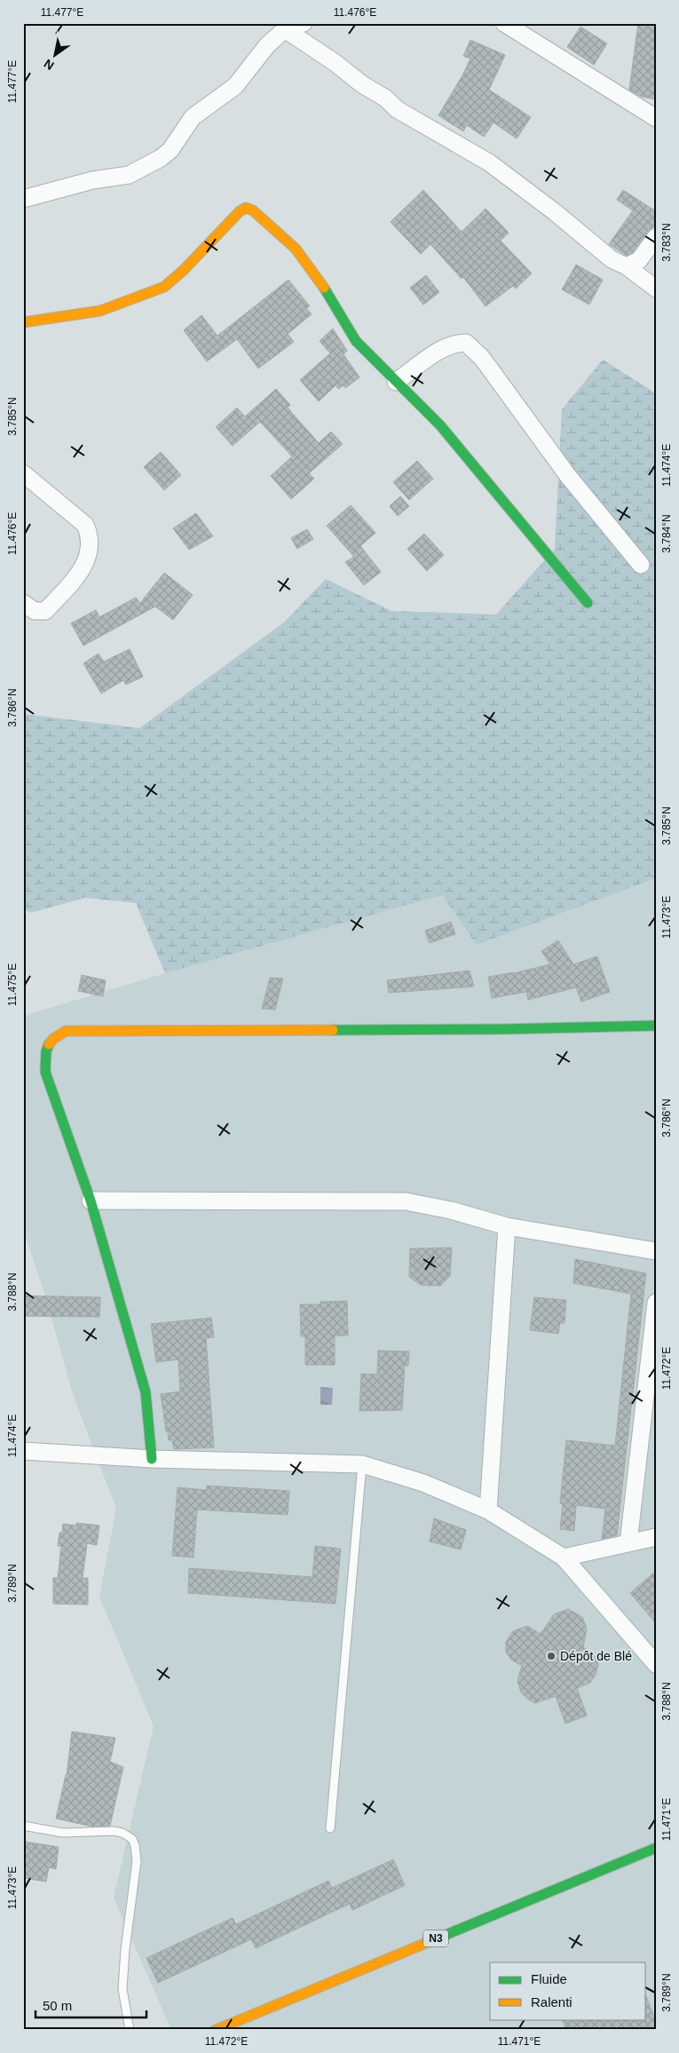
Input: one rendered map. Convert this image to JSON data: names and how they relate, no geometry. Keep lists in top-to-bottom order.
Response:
{
  "streets": {
    "main road": ["N3"]
  },
  "places": ["Dépôt de Blé"],
  "legend": ["Fluide", "Ralenti"],
  "scale_bar": "50 m",
  "north": "bottom left",
  "coordinates": [
    "11.477°E",
    "11.476°E",
    "3.783°N",
    "3.785°N",
    "11.474°E",
    "3.784°N",
    "3.786°N",
    "11.473°E",
    "11.475°E",
    "3.788°N",
    "11.472°E",
    "3.789°N",
    "11.471°E"
  ]
}
